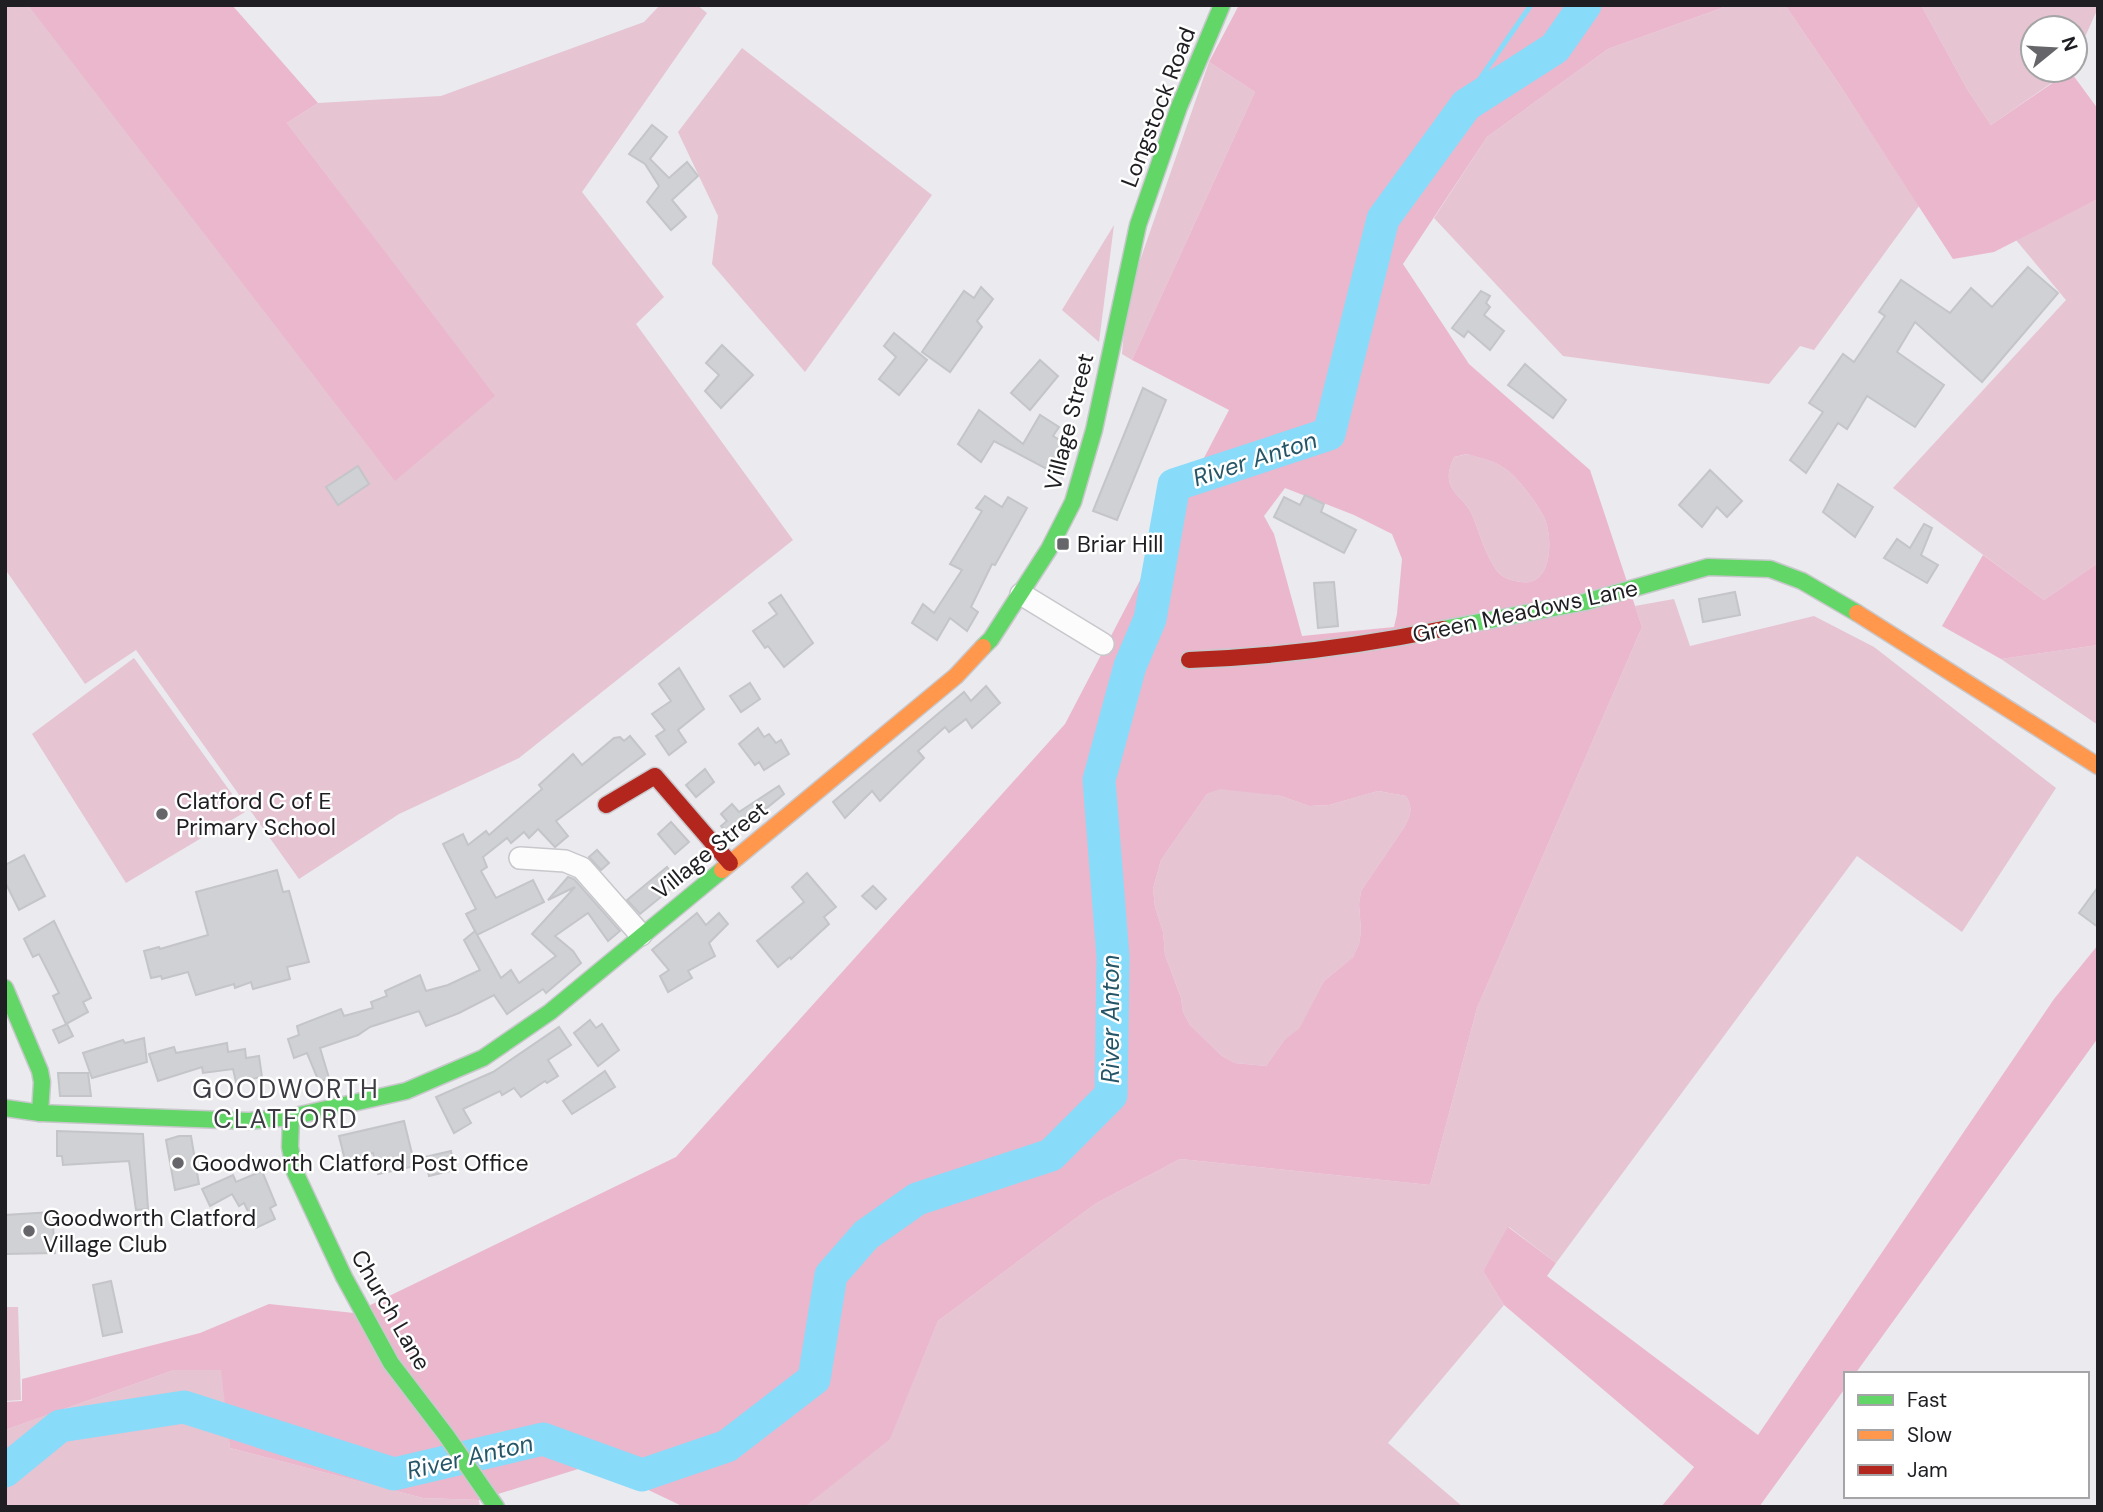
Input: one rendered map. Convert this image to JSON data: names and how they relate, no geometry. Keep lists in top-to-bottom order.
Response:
{
  "streets": {
    "street": [
      "Longstock Road",
      "Village Street",
      "Green Meadows Lane",
      "Church Lane"
    ]
  },
  "crossings": [
    ["Longstock Road", "Village Street"],
    ["Village Street", "Church Lane"]
  ],
  "districts": ["GOODWORTH CLATFORD"],
  "water": ["River Anton"],
  "places": {
    "transit": ["Briar Hill"],
    "other": ["Clatford C of E Primary School", "Goodworth Clatford Post Office", "Goodworth Clatford Village Club"]
  },
  "legend": ["Fast", "Slow", "Jam"],
  "north": "right"
}
